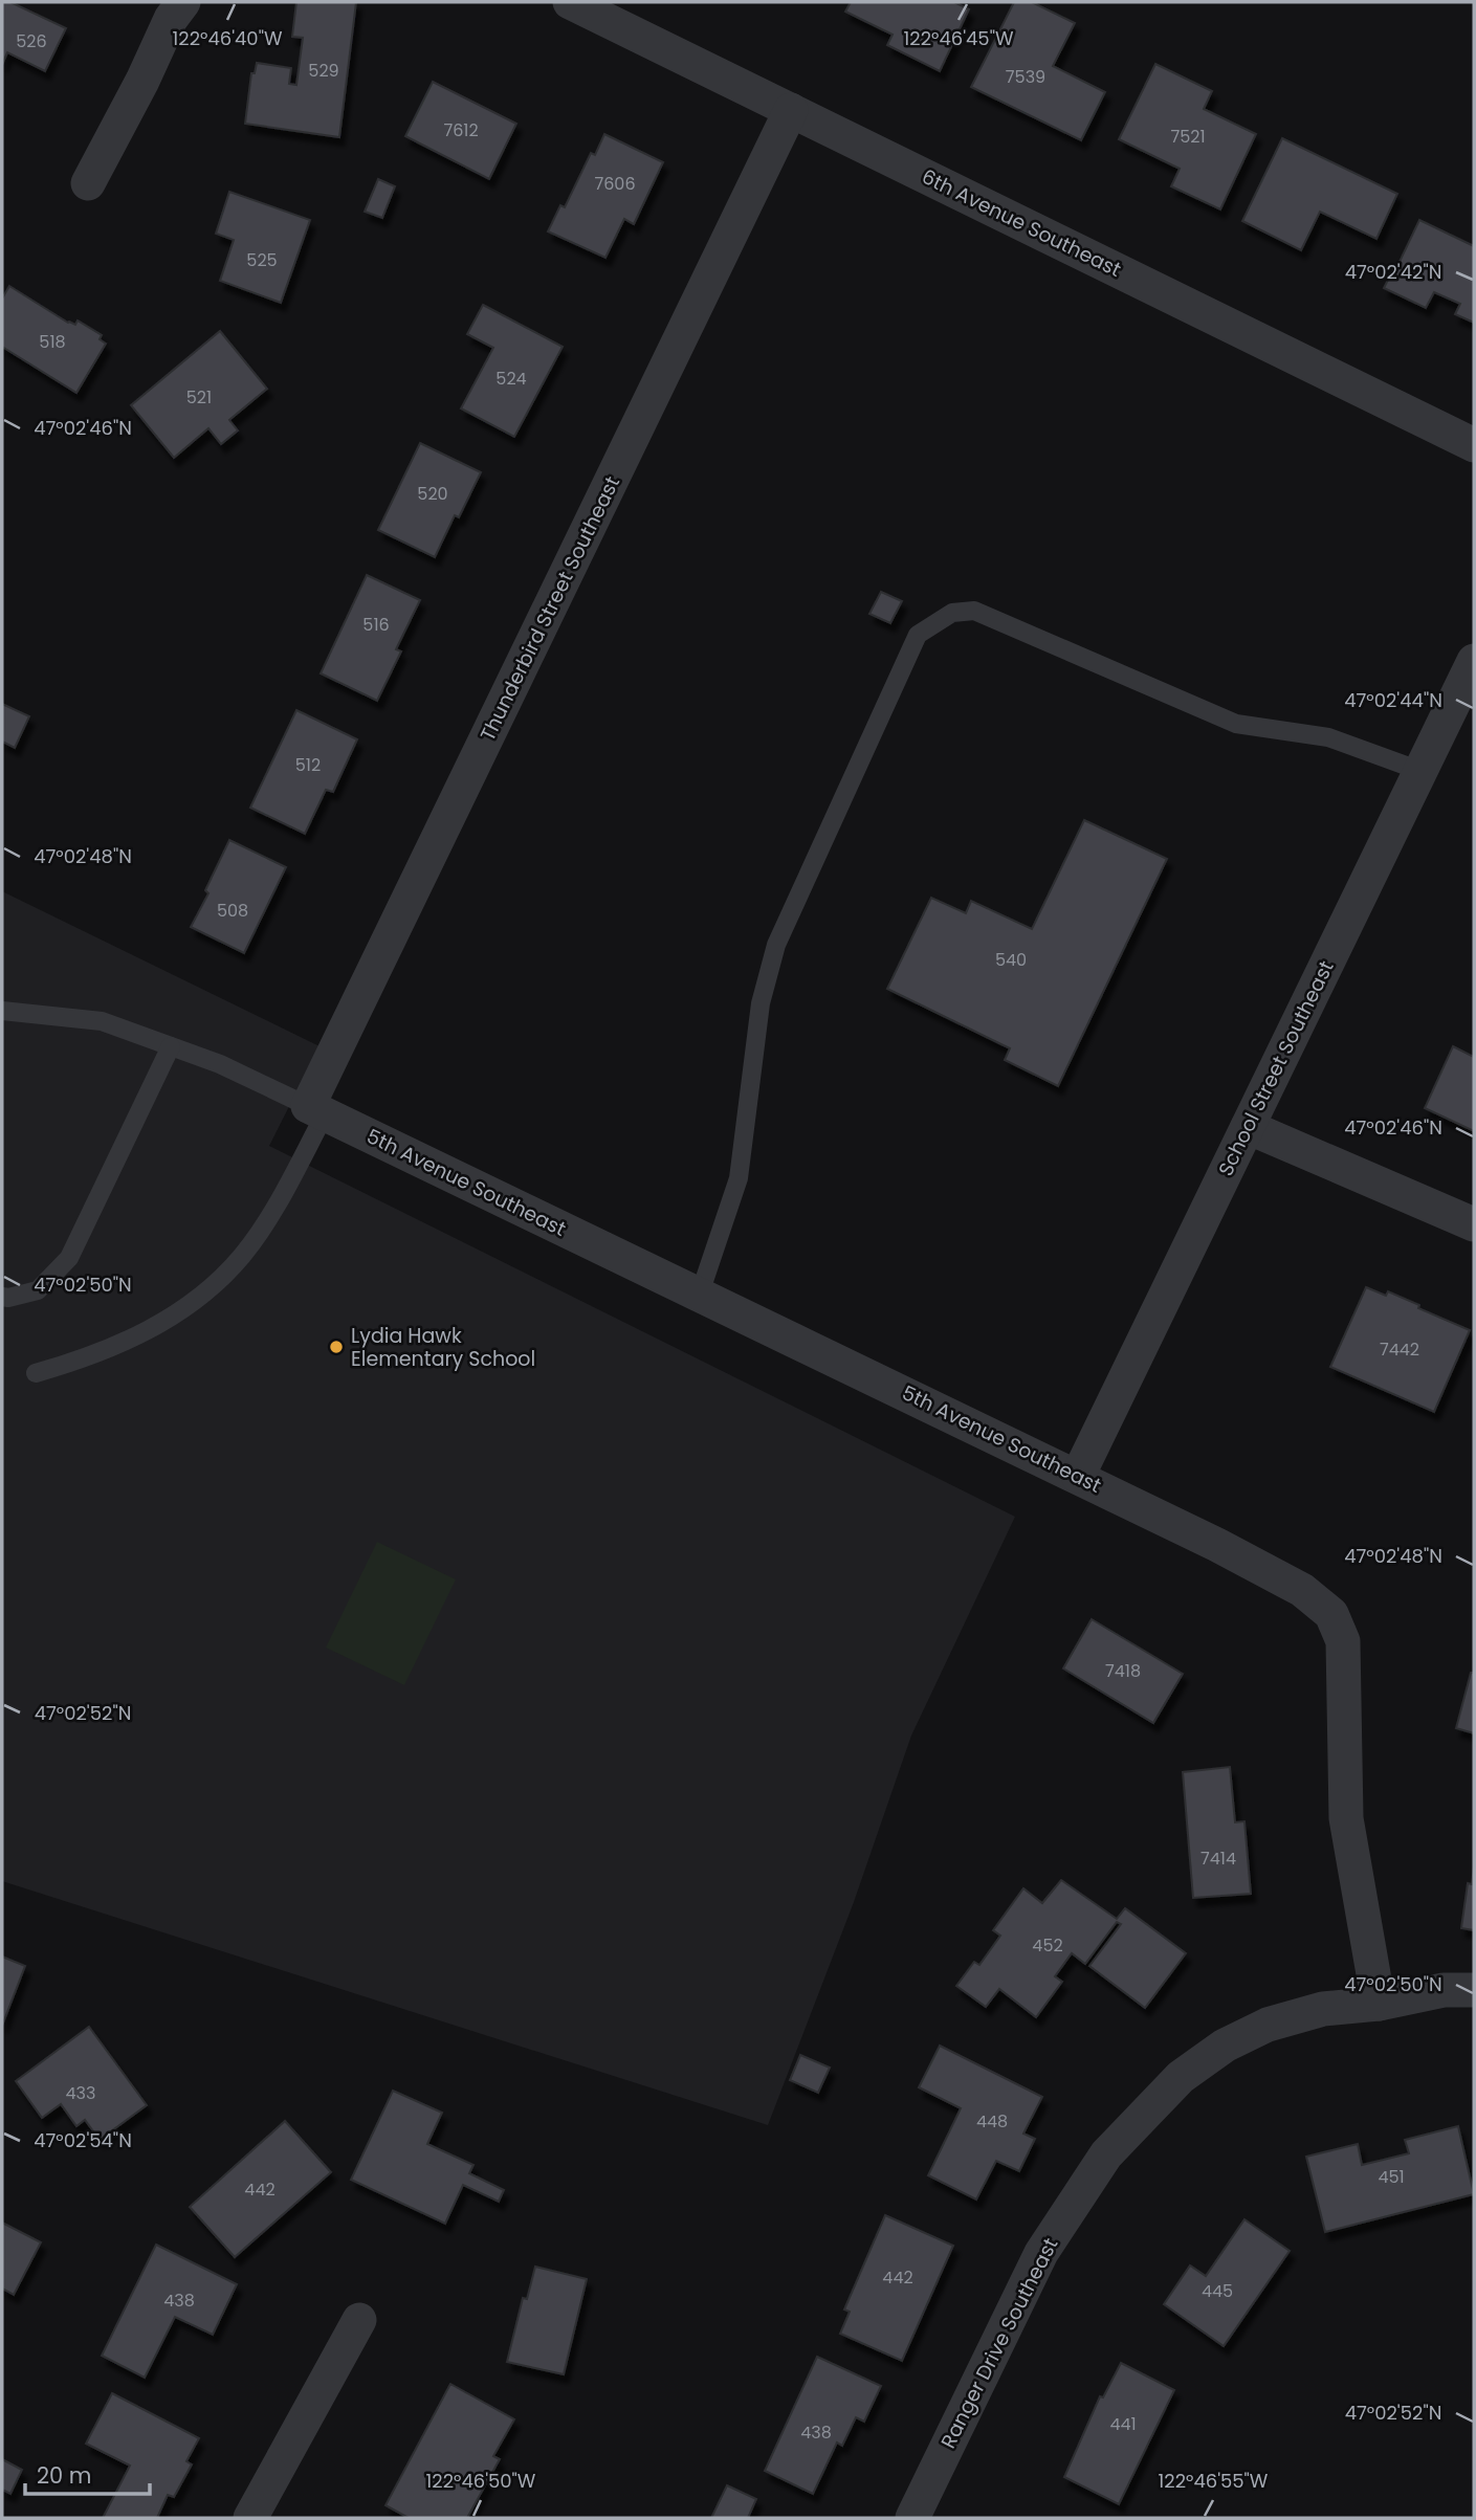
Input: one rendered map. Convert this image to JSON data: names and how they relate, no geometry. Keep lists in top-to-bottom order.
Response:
{
  "streets": {
    "street": [
      "6th Avenue Southeast",
      "Thunderbird Street Southeast",
      "School Street Southeast",
      "5th Avenue Southeast",
      "Ranger Drive Southeast"
    ]
  },
  "crossings": [
    ["6th Avenue Southeast", "Thunderbird Street Southeast"],
    ["Thunderbird Street Southeast", "5th Avenue Southeast"],
    ["School Street Southeast", "5th Avenue Southeast"],
    ["5th Avenue Southeast", "Ranger Drive Southeast"]
  ],
  "places": ["Lydia Hawk Elementary School"],
  "house_numbers": [
    "526",
    "529",
    "7539",
    "7612",
    "7521",
    "7606",
    "525",
    "518",
    "524",
    "521",
    "520",
    "516",
    "512",
    "508",
    "540",
    "7442",
    "7418",
    "7414",
    "452",
    "433",
    "448",
    "451",
    "442",
    "442",
    "445",
    "438",
    "441",
    "438"
  ],
  "scale_bar": "20 m",
  "coordinates": [
    "122°46'40\"W",
    "122°46'45\"W",
    "47°02'42\"N",
    "47°02'46\"N",
    "47°02'44\"N",
    "47°02'48\"N",
    "47°02'50\"N",
    "47°02'52\"N",
    "47°02'54\"N",
    "122°46'50\"W",
    "122°46'55\"W"
  ]
}
